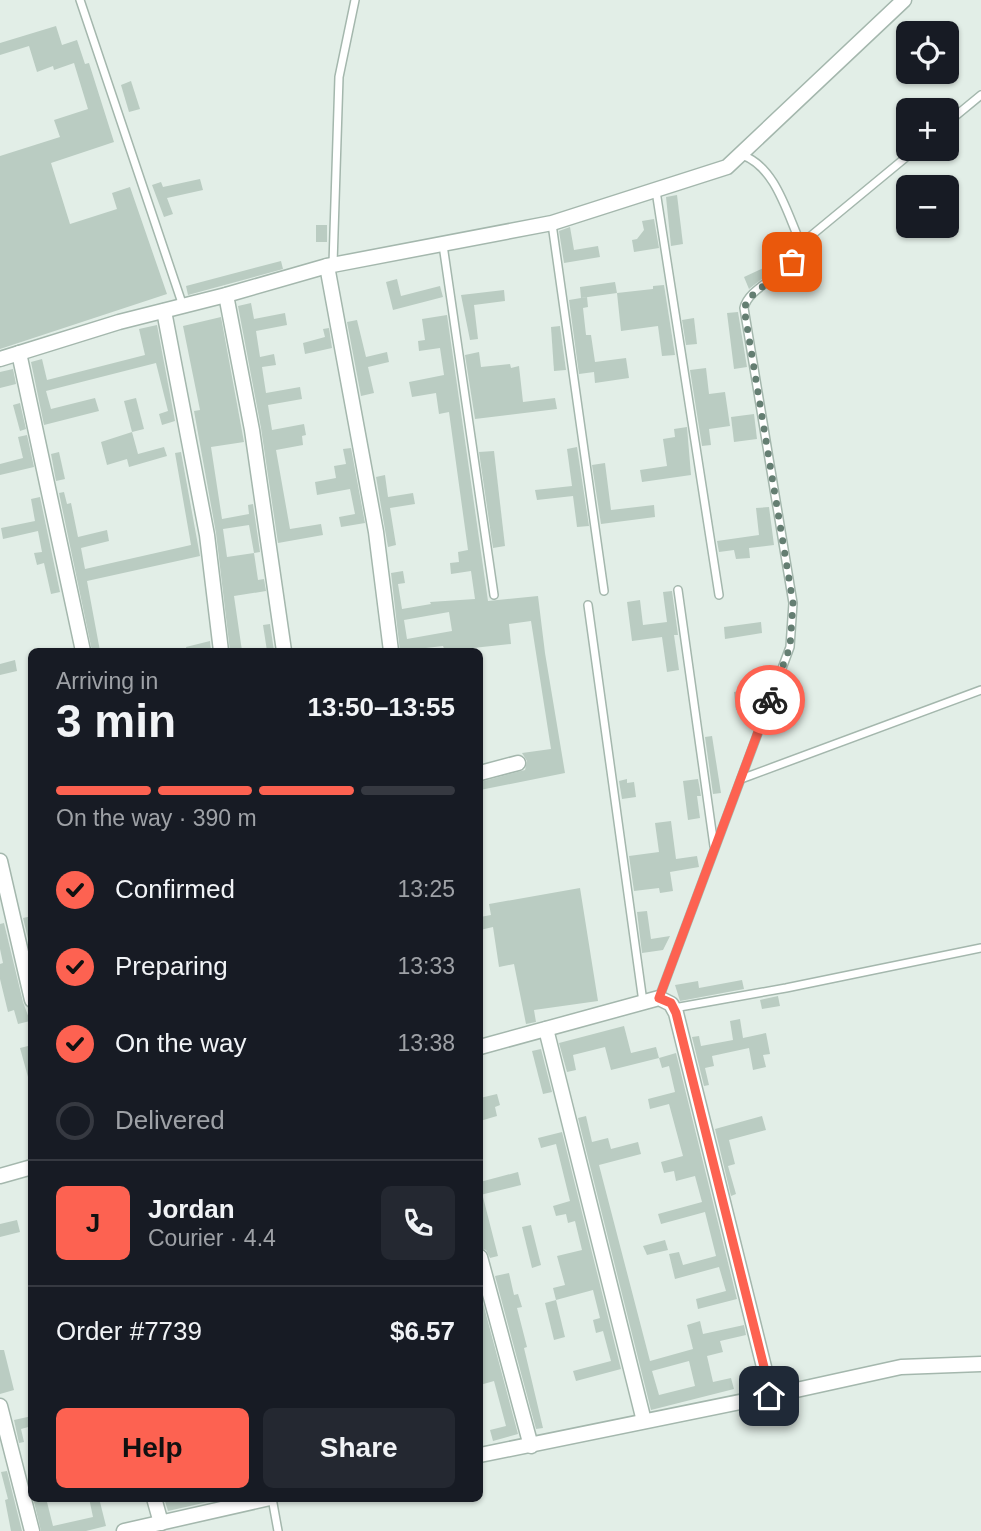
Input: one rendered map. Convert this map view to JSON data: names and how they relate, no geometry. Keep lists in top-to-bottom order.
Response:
{
  "page": {
    "map_buttons": ["+", "−"],
    "heading": ["3 min", "Arriving in", "13:50–13:55"],
    "panel": [
      "Jordan",
      "Courier · 4.4",
      "Order #7739",
      "$6.57"
    ],
    "bar": "On the way · 390 m",
    "list": [
      ["Confirmed", "13:25"],
      ["Preparing", "13:33"],
      ["On the way", "13:38"],
      "Delivered"
    ],
    "round": "J",
    "buttons": ["Help", "Share"]
  }
}
